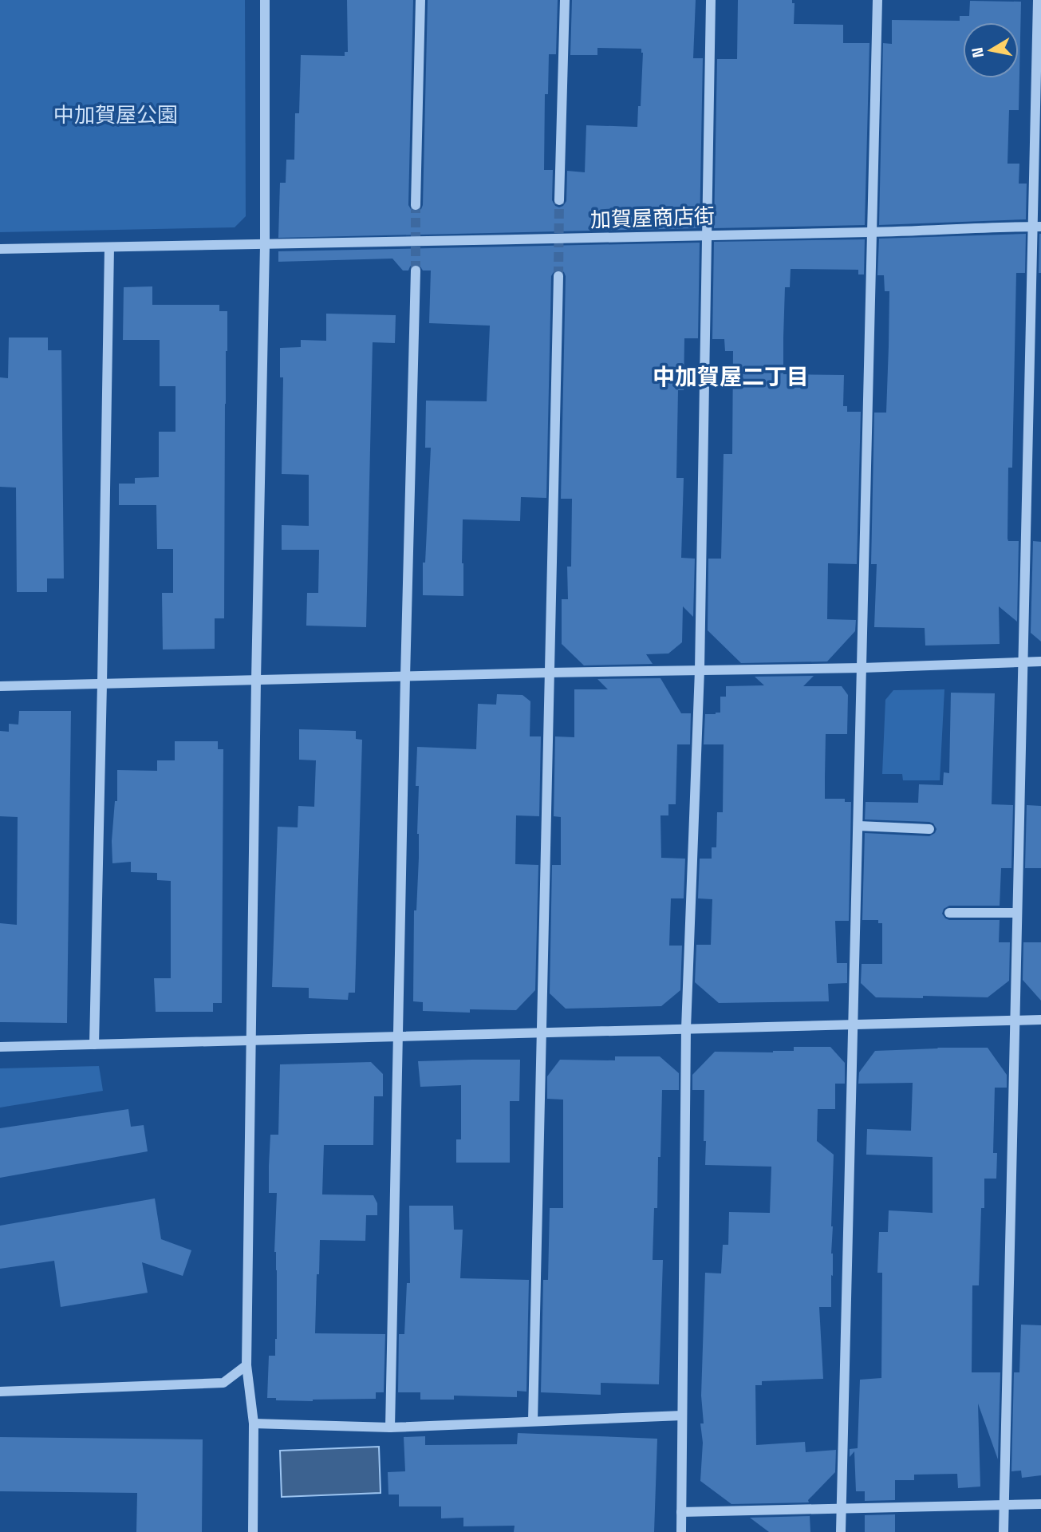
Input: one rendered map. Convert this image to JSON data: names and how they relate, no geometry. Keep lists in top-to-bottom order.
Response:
{
  "streets": {
    "street": ["加賀屋商店街"]
  },
  "districts": ["中加賀屋二丁目"],
  "parks": ["中加賀屋公園"],
  "north": "left"
}
